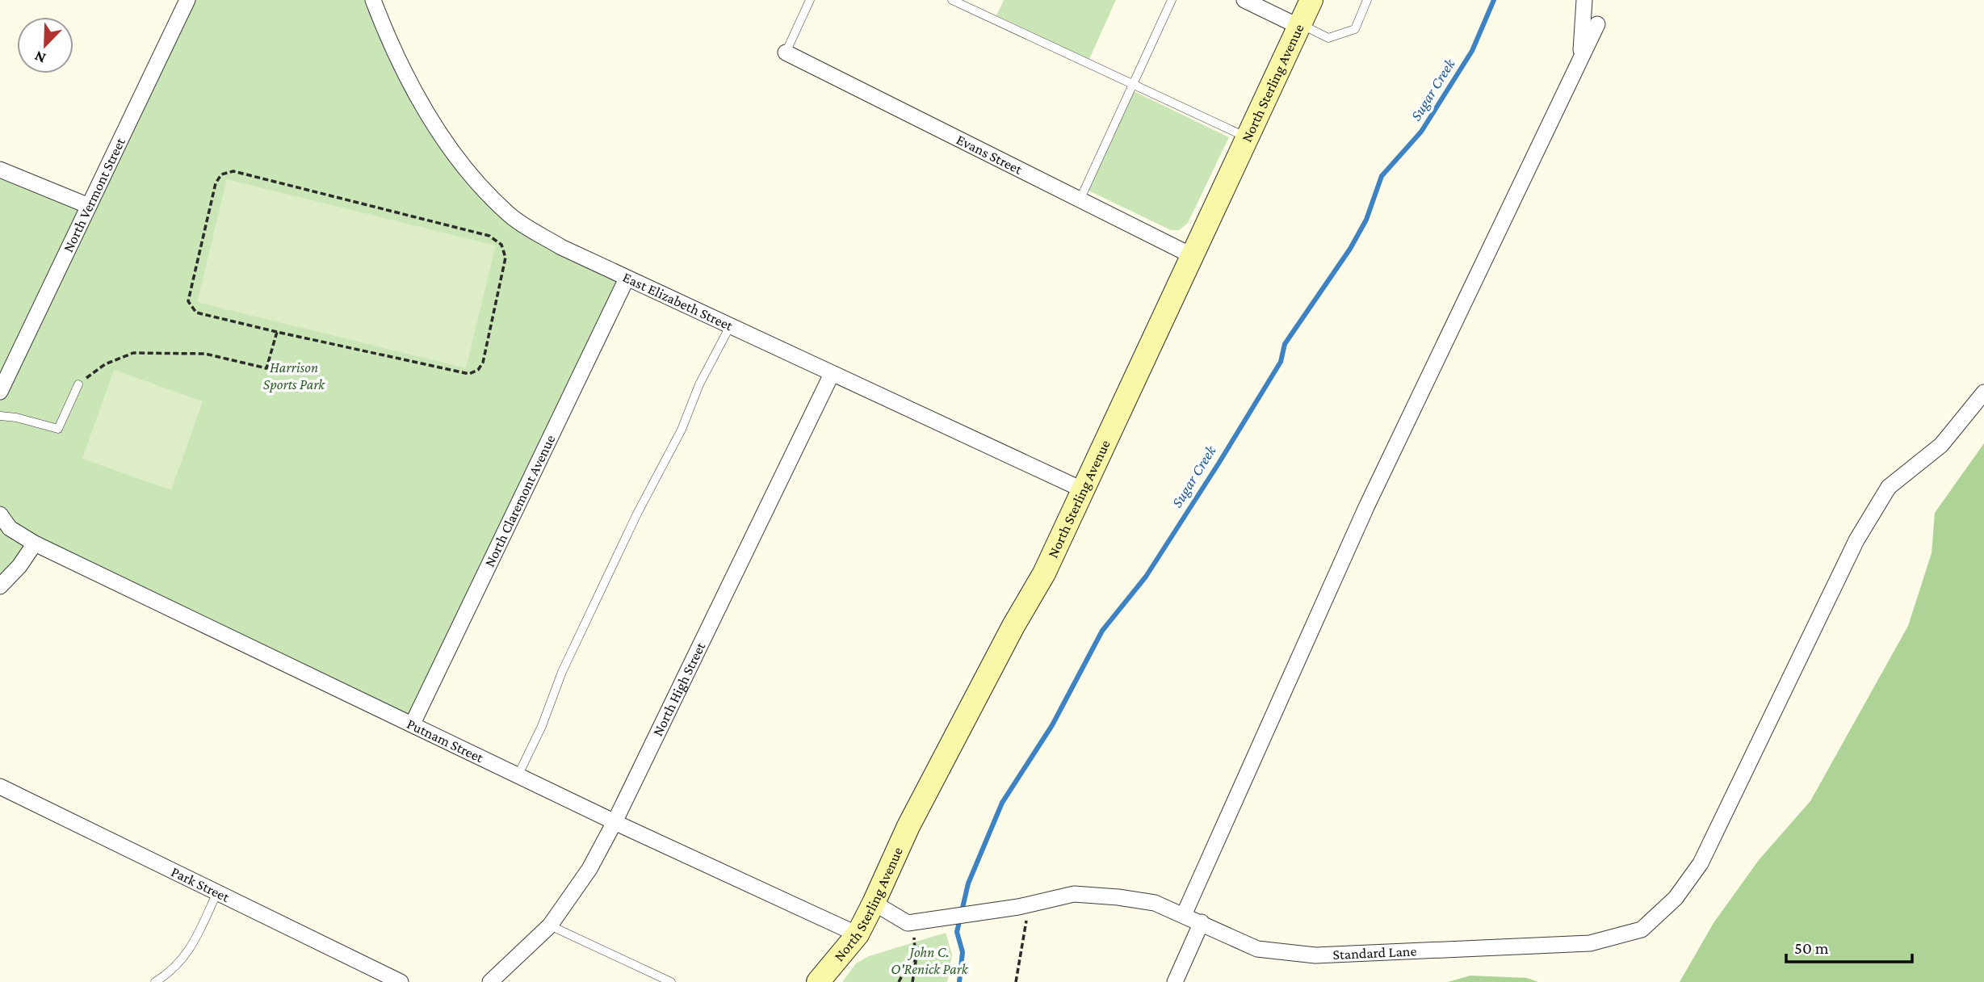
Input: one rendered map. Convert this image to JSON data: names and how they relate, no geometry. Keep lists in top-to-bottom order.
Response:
{
  "streets": {
    "main road": ["North Sterling Avenue"],
    "street": [
      "Evans Street",
      "North Vermont Street",
      "East Elizabeth Street",
      "North Claremont Avenue",
      "North High Street",
      "Putnam Street",
      "Park Street",
      "Standard Lane"
    ]
  },
  "crossings": [
    ["North Sterling Avenue", "Evans Street"],
    ["North Sterling Avenue", "East Elizabeth Street"],
    ["North Sterling Avenue", "Putnam Street"],
    ["North Sterling Avenue", "Standard Lane"],
    ["East Elizabeth Street", "North Claremont Avenue"],
    ["East Elizabeth Street", "North High Street"],
    ["North Claremont Avenue", "Putnam Street"],
    ["North High Street", "Putnam Street"]
  ],
  "water": ["Sugar Creek"],
  "parks": ["Harrison Sports Park", "John C. O'Renick Park"],
  "scale_bar": "50 m",
  "north": "bottom left"
}
